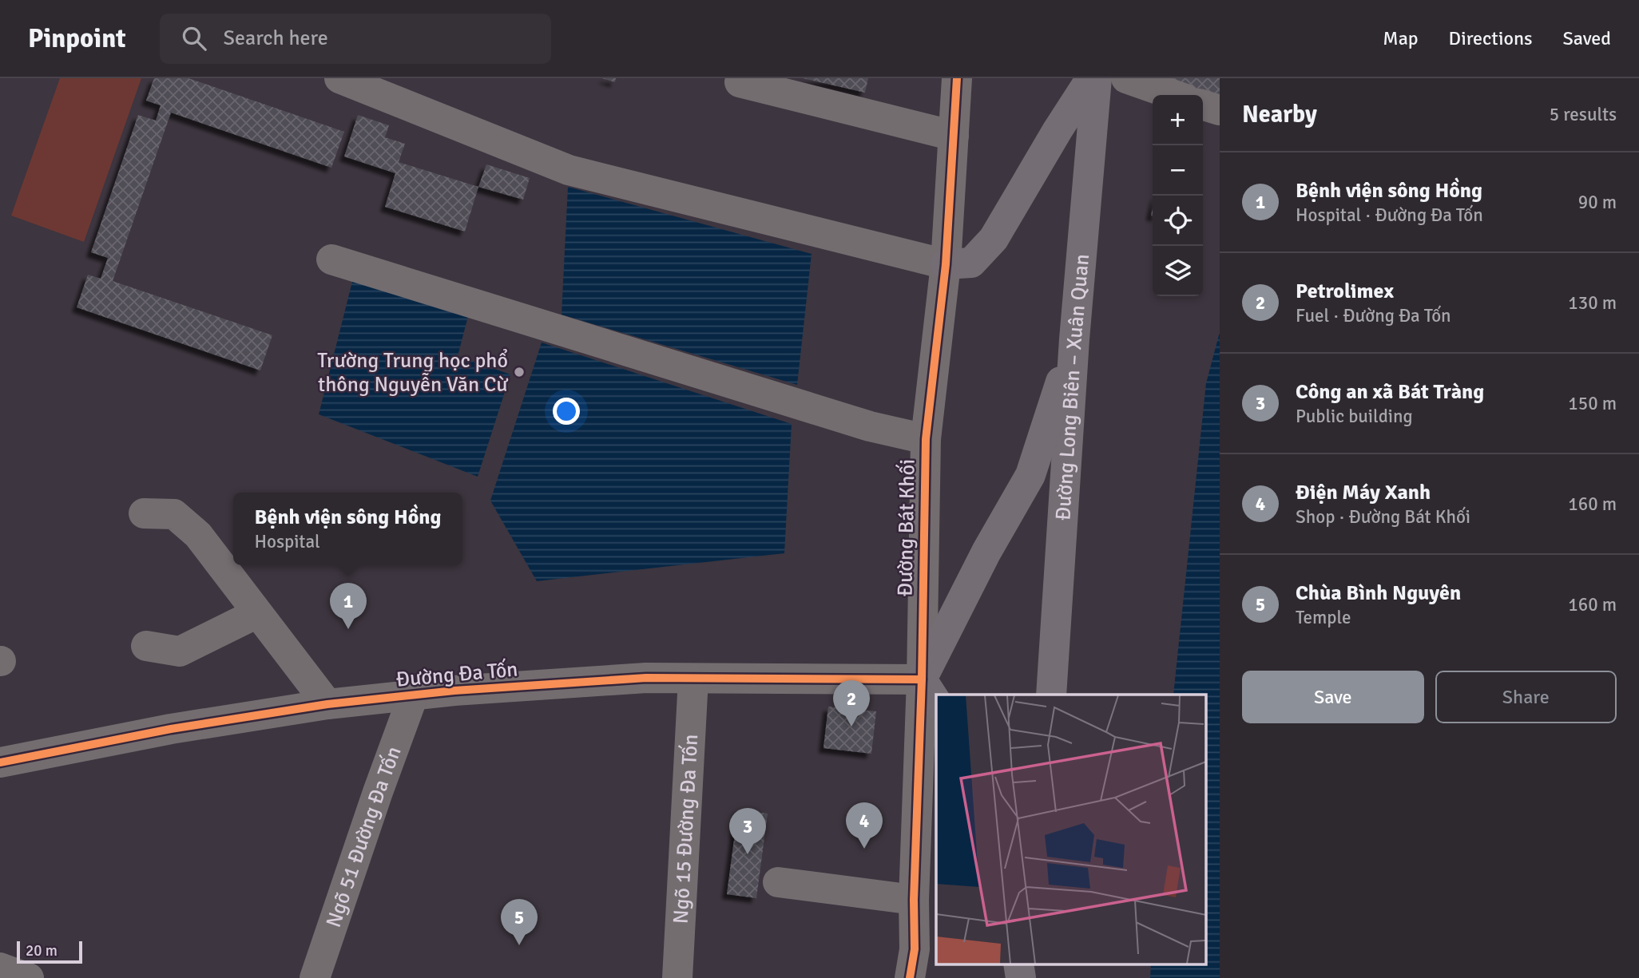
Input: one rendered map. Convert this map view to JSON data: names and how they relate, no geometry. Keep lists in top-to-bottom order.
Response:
{
  "streets": {
    "main road": ["Đường Long Biên – Xuân Quan"],
    "street": [
      "Đường Bát Khối",
      "Đường Đa Tốn",
      "Ngõ 15 Đường Đa Tốn",
      "Ngõ 51 Đường Đa Tốn"
    ]
  },
  "crossings": [
    ["Đường Bát Khối", "Đường Đa Tốn"],
    ["Đường Đa Tốn", "Ngõ 15 Đường Đa Tốn"],
    ["Đường Đa Tốn", "Ngõ 51 Đường Đa Tốn"]
  ],
  "places": ["Trường Trung học phổ thông Nguyễn Văn Cừ"],
  "scale_bar": "20 m",
  "page": {
    "header": "Pinpoint",
    "search": "Search here",
    "nav": ["Map", "Directions", "Saved"],
    "heading": ["Nearby", "5 results"],
    "map_buttons": ["+", "−"],
    "list": [
      {
        "mark": "1",
        "name": "Bệnh viện sông Hồng",
        "note": "Hospital · Đường Đa Tốn",
        "value": "90 m"
      },
      {
        "mark": "2",
        "name": "Petrolimex",
        "note": "Fuel · Đường Đa Tốn",
        "value": "130 m"
      },
      {
        "mark": "3",
        "name": "Công an xã Bát Tràng",
        "note": "Public building",
        "value": "150 m"
      },
      {
        "mark": "4",
        "name": "Điện Máy Xanh",
        "note": "Shop · Đường Bát Khối",
        "value": "160 m"
      },
      {
        "mark": "5",
        "name": "Chùa Bình Nguyên",
        "note": "Temple",
        "value": "160 m"
      }
    ],
    "popup": ["Bệnh viện sông Hồng", "Hospital"],
    "pins": [
      "1",
      "2",
      "4",
      "3",
      "5"
    ],
    "buttons": ["Save", "Share"],
    "scale": "20 m"
  }
}
